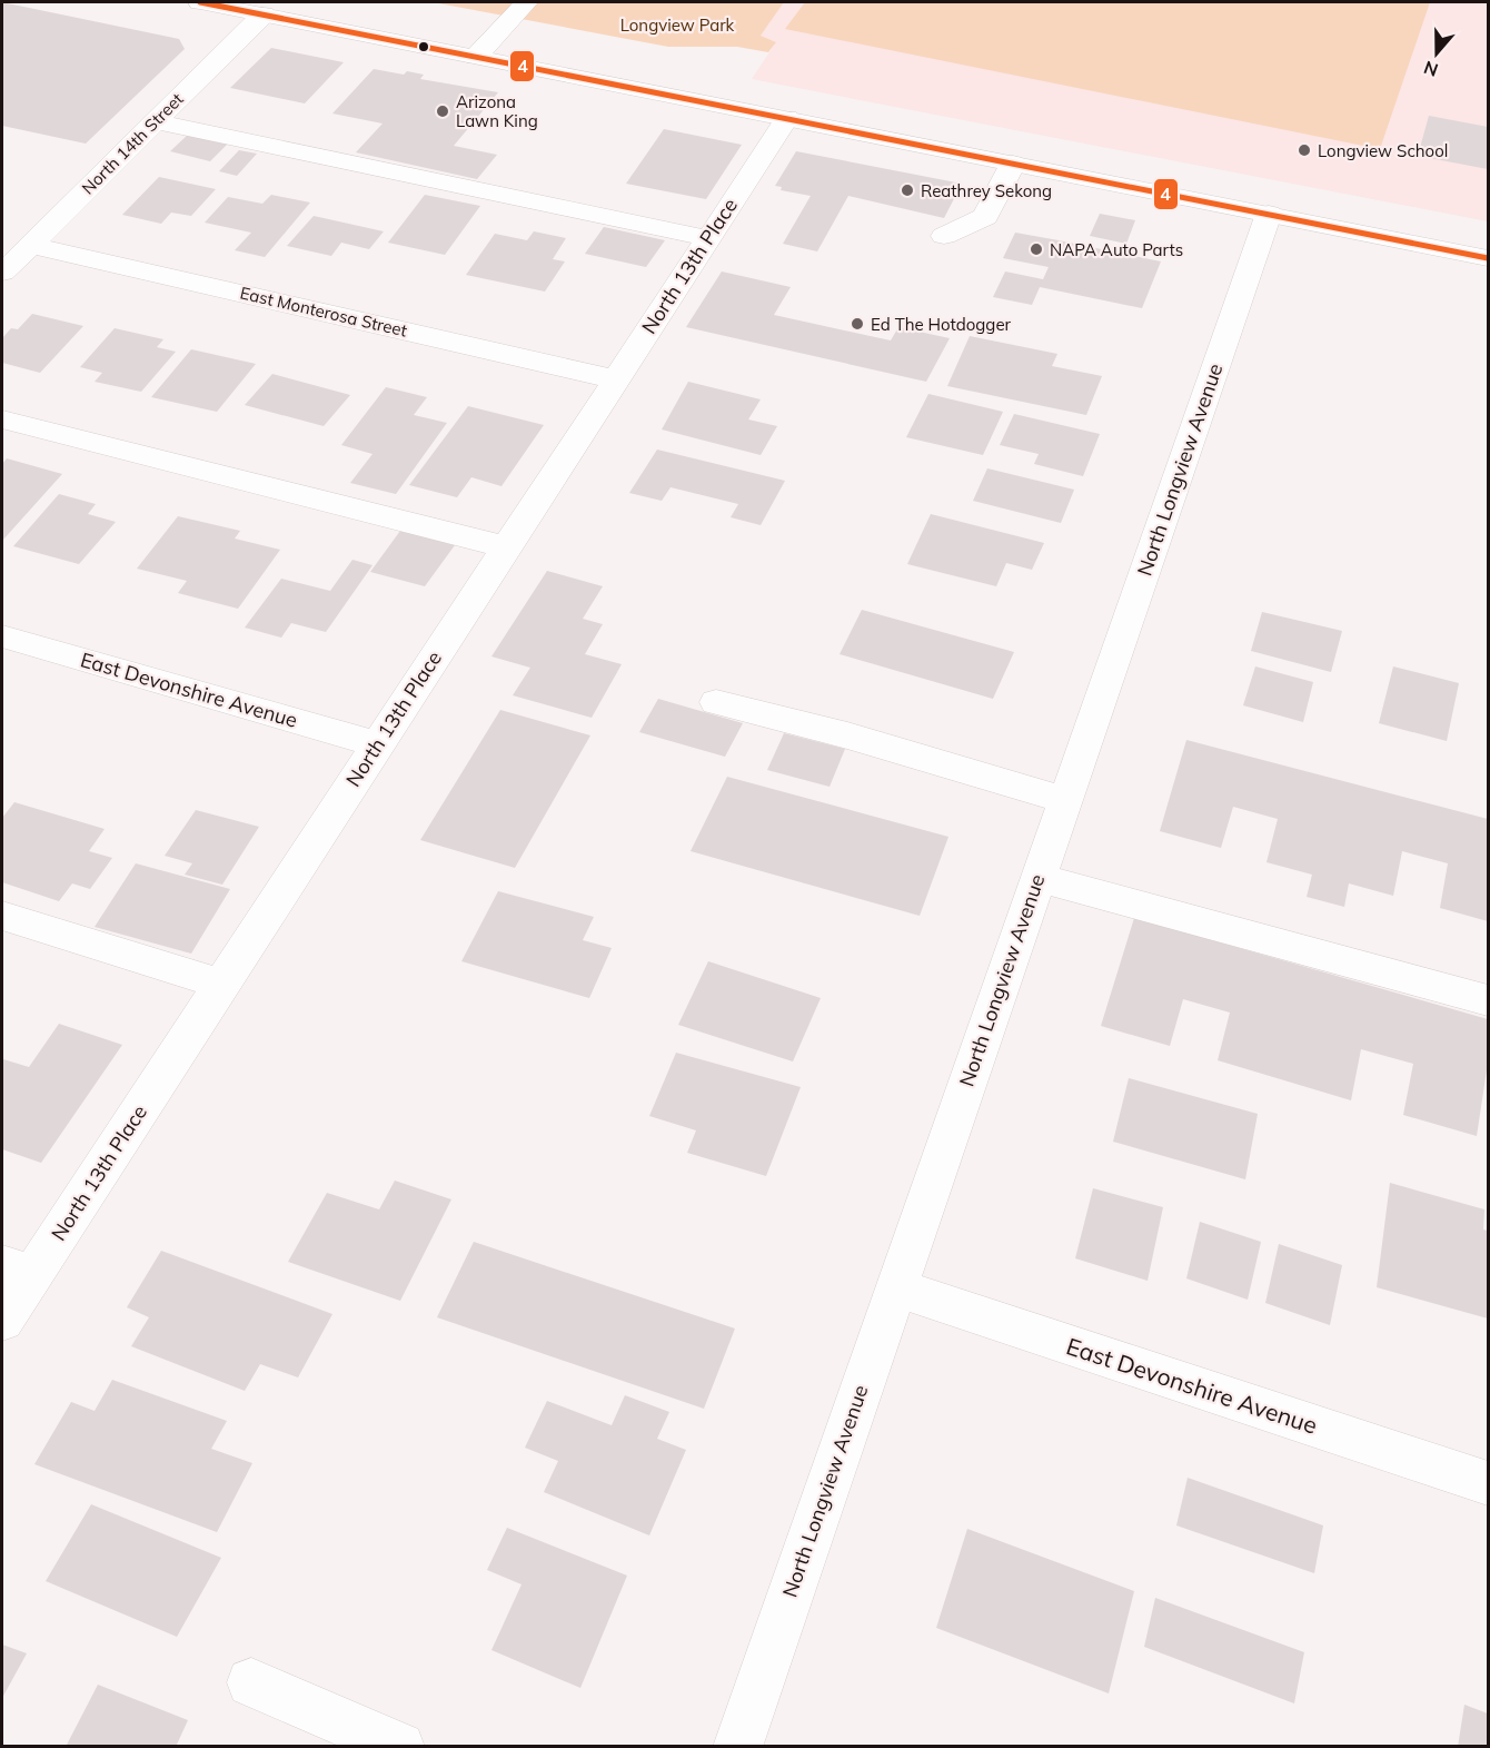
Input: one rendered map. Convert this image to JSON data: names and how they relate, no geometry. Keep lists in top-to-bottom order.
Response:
{
  "streets": {
    "street": [
      "North 14th Street",
      "North 13th Place",
      "East Monterosa Street",
      "North Longview Avenue",
      "East Devonshire Avenue"
    ]
  },
  "crossings": [
    ["North 14th Street", "East Monterosa Street"],
    ["North 13th Place", "East Monterosa Street"],
    ["North 13th Place", "East Devonshire Avenue"],
    ["North Longview Avenue", "East Devonshire Avenue"]
  ],
  "parks": ["Longview Park"],
  "places": [
    "Arizona Lawn King",
    "Longview School",
    "Reathrey Sekong",
    "NAPA Auto Parts",
    "Ed The Hotdogger"
  ],
  "lines": ["transit line 4"],
  "north": "bottom"
}
